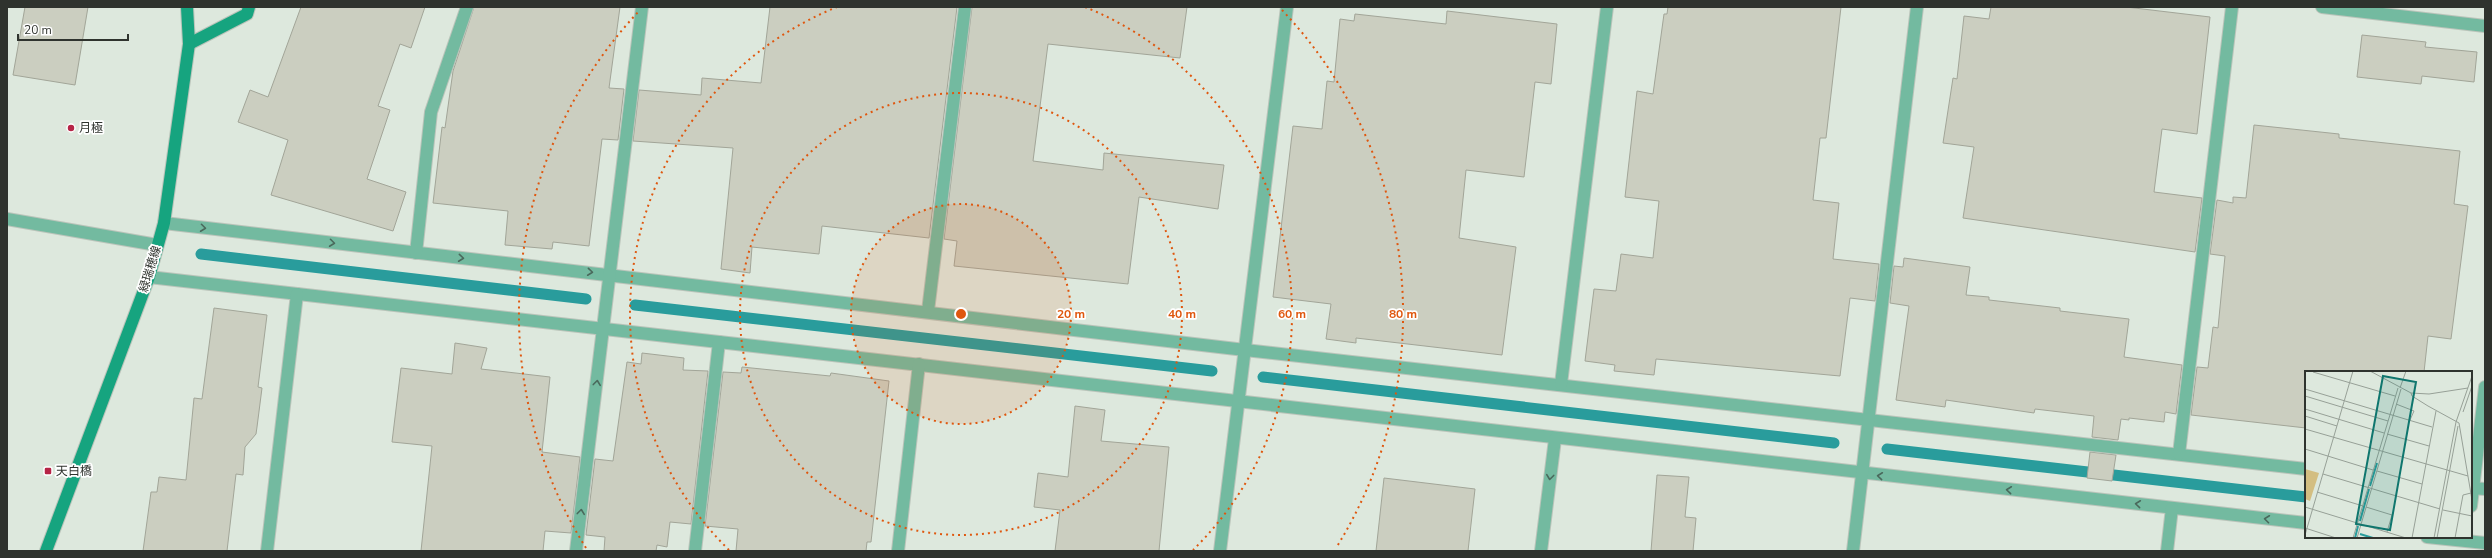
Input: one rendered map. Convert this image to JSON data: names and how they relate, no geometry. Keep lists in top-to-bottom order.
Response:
{
  "streets": {
    "main road": ["緑瑞穂線"]
  },
  "places": {
    "other": ["月極"],
    "transit": ["天白橋"]
  },
  "scale_bar": "20 m",
  "rings": [
    "20 m",
    "40 m",
    "60 m",
    "80 m"
  ]
}
